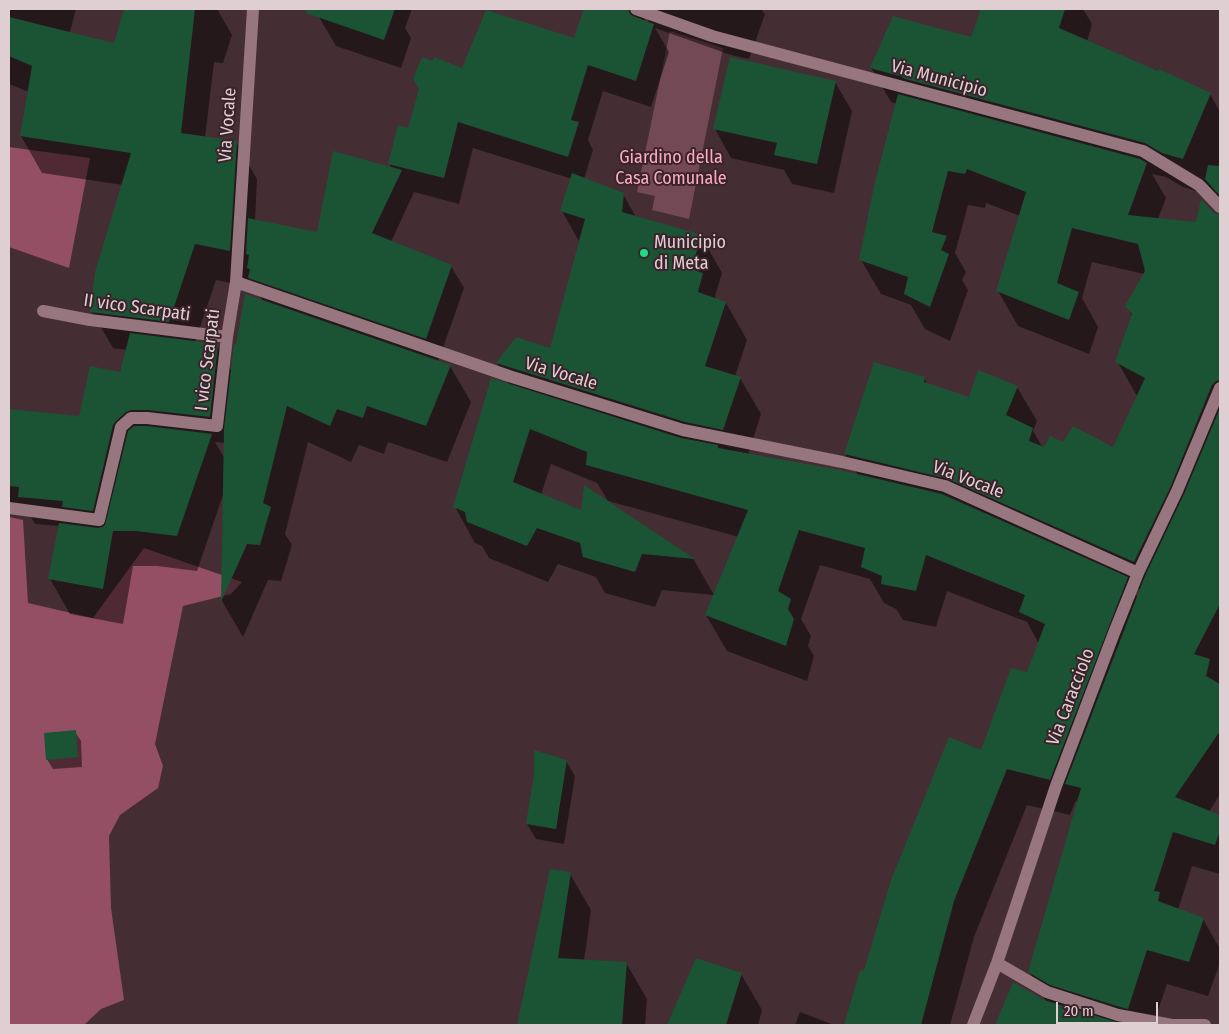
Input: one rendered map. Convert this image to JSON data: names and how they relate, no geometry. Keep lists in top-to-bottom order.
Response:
{
  "streets": {
    "street": [
      "Via Municipio",
      "Via Vocale",
      "II vico Scarpati",
      "I vico Scarpati",
      "Via Caracciolo"
    ]
  },
  "crossings": [
    ["Via Vocale", "I vico Scarpati"],
    ["Via Vocale", "Via Caracciolo"],
    ["II vico Scarpati", "I vico Scarpati"]
  ],
  "parks": ["Giardino della Casa Comunale"],
  "places": ["Municipio di Meta"],
  "scale_bar": "20 m"
}
